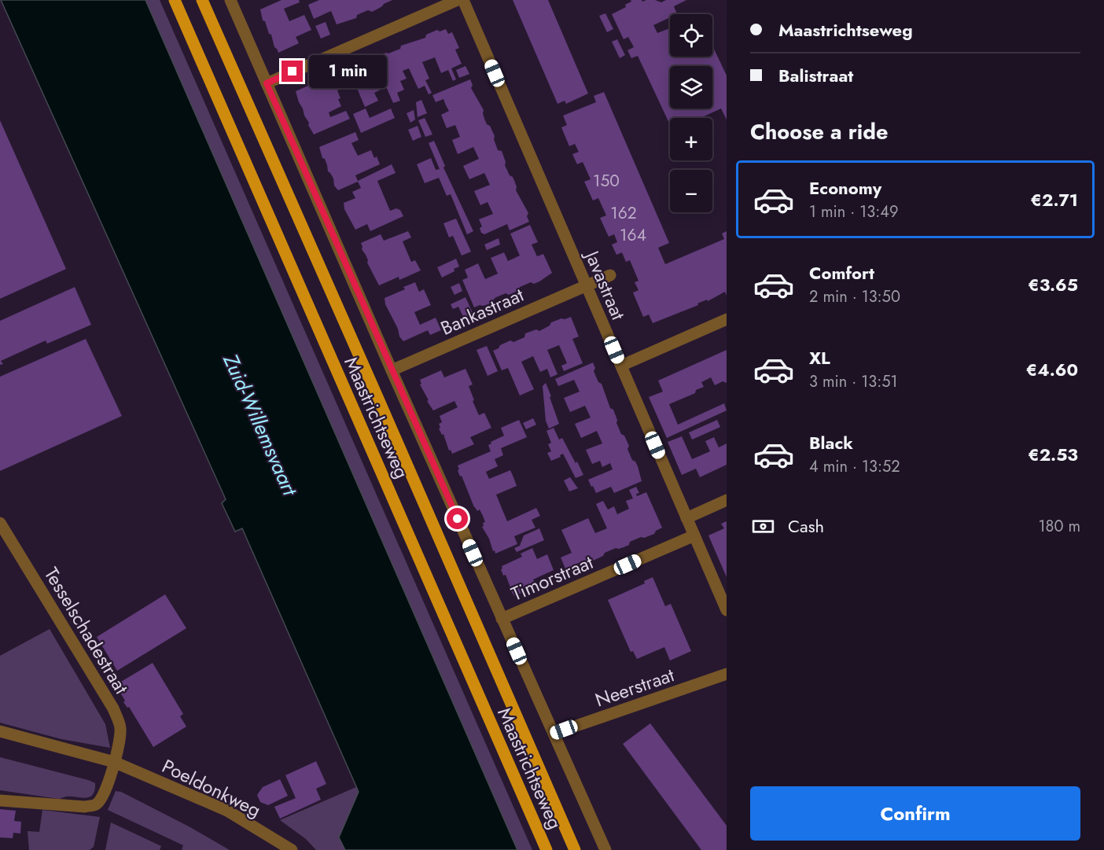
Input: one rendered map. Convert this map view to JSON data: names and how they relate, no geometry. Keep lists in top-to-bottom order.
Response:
{
  "streets": {
    "main road": ["Maastrichtseweg"],
    "street": [
      "Javastraat",
      "Bankastraat",
      "Timorstraat",
      "Tesselschadestraat",
      "Neerstraat",
      "Poeldonkweg"
    ]
  },
  "crossings": [
    ["Javastraat", "Bankastraat"],
    ["Javastraat", "Timorstraat"],
    ["Bankastraat", "Maastrichtseweg"],
    ["Maastrichtseweg", "Timorstraat"],
    ["Maastrichtseweg", "Neerstraat"],
    ["Tesselschadestraat", "Poeldonkweg"]
  ],
  "water": ["Zuid-Willemsvaart"],
  "house_numbers": ["150", "162", "164"],
  "page": {
    "banner": ["Maastrichtseweg", "Balistraat"],
    "map_buttons": ["+", "−"],
    "bubble": "1 min",
    "heading": "Choose a ride",
    "list": [
      {
        "name": "Economy",
        "note": "1 min · 13:49",
        "value": "€2.71"
      },
      {
        "name": "Comfort",
        "note": "2 min · 13:50",
        "value": "€3.65"
      },
      {
        "name": "XL",
        "note": "3 min · 13:51",
        "value": "€4.60"
      },
      {
        "name": "Black",
        "note": "4 min · 13:52",
        "value": "€2.53"
      }
    ],
    "pay": ["Cash", "180 m"],
    "buttons": "Confirm"
  }
}
